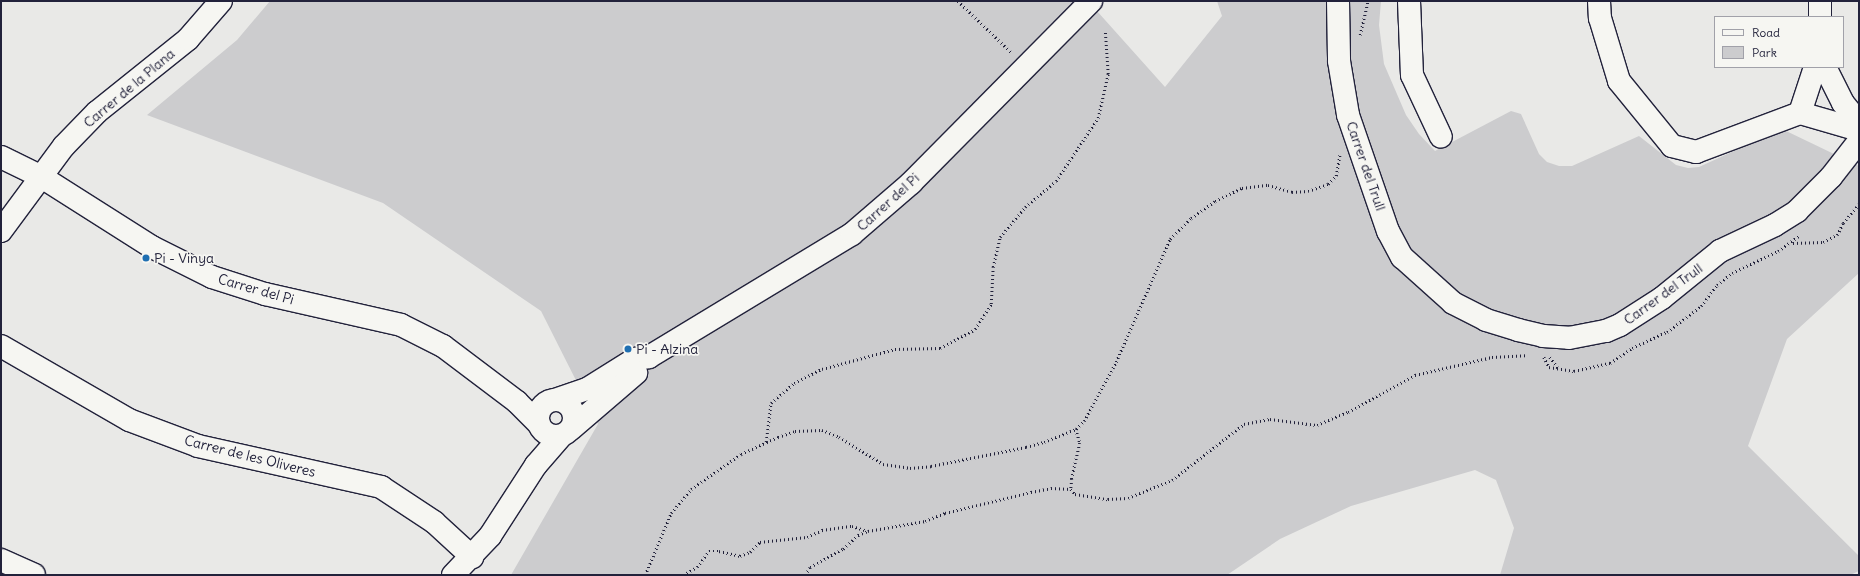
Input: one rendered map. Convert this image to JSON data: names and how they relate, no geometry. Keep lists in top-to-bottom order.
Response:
{
  "streets": {
    "street": [
      "Carrer de la Plana",
      "Carrer del Trull",
      "Carrer del Pi",
      "Carrer de les Oliveres"
    ]
  },
  "crossings": [
    ["Carrer de la Plana", "Carrer del Pi"]
  ],
  "places": ["Pi - Vinya", "Pi - Alzina"],
  "legend": ["Road", "Park"]
}
